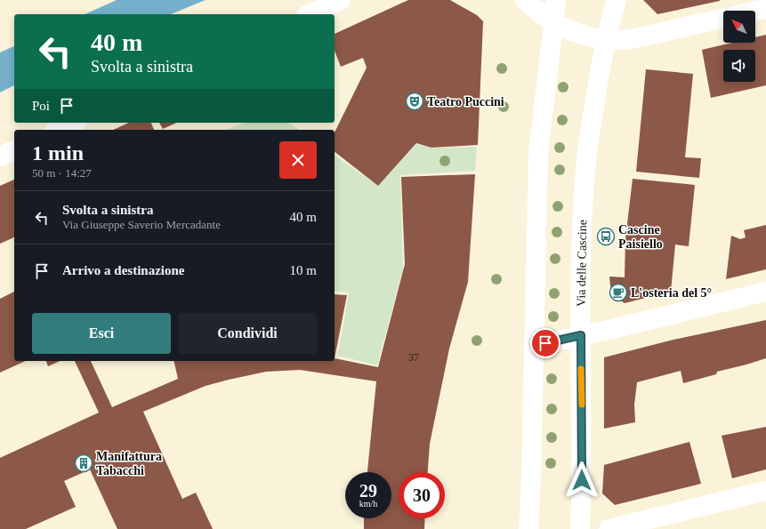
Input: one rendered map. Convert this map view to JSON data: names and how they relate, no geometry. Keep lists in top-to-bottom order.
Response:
{
  "streets": {
    "street": ["Via delle Cascine"]
  },
  "places": {
    "theatre": ["Teatro Puccini"],
    "bus stop": ["Cascine Paisiello"],
    "cafe": ["L'osteria del 5°"],
    "building": ["Manifattura Tabacchi"]
  },
  "house_numbers": ["37"],
  "north": "top left",
  "page": {
    "turn": ["40 m", "Svolta a sinistra"],
    "then": "Poi",
    "heading": ["1 min", "50 m · 14:27"],
    "list": [
      {
        "name": "Svolta a sinistra",
        "note": "Via Giuseppe Saverio Mercadante",
        "value": "40 m"
      },
      {
        "name": "Arrivo a destinazione",
        "value": "10 m"
      }
    ],
    "buttons": ["Esci", "Condividi"],
    "speed": "29 km/h",
    "limit": "30"
  }
}
